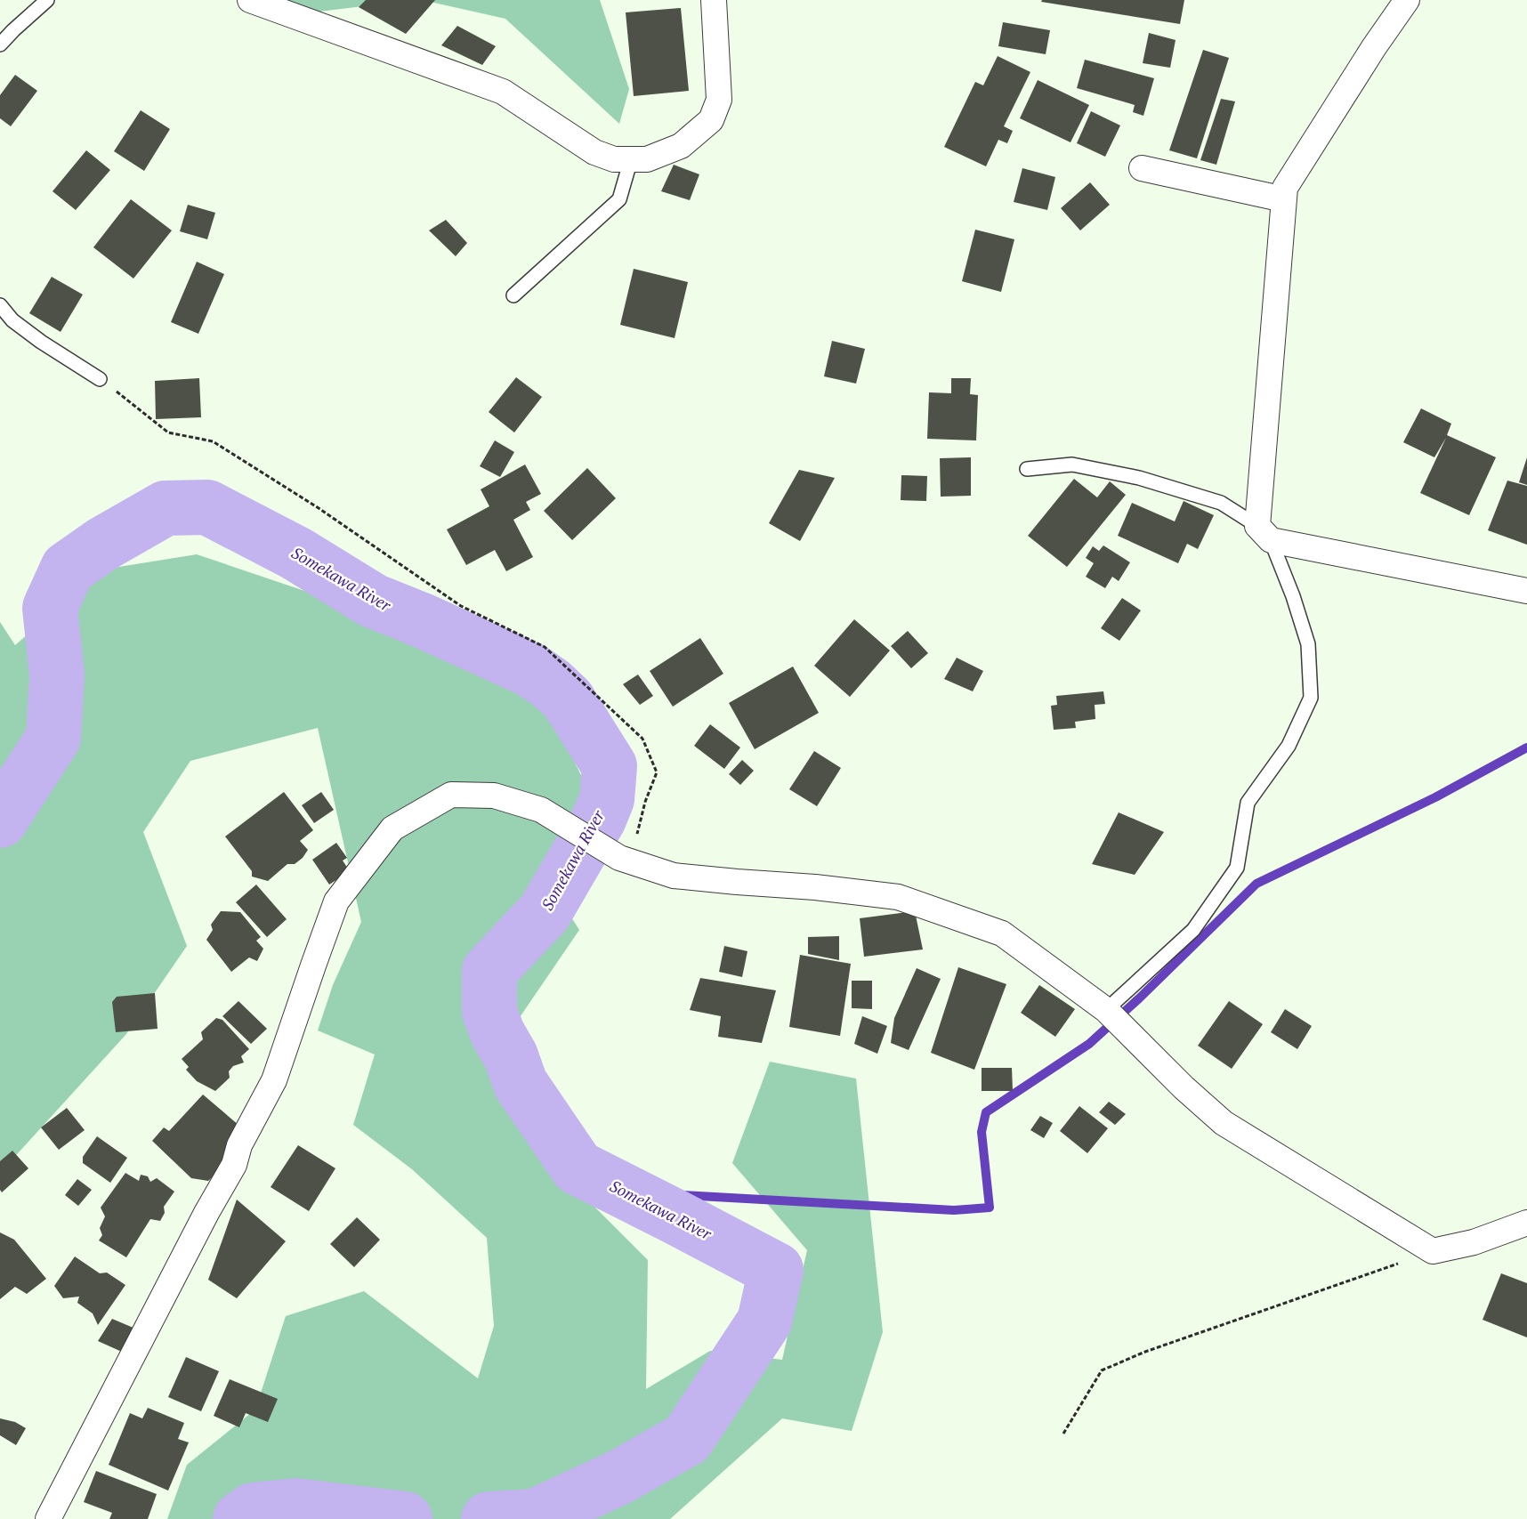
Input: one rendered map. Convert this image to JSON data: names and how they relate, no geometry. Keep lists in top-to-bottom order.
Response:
{
  "water": ["Somekawa River"]
}
